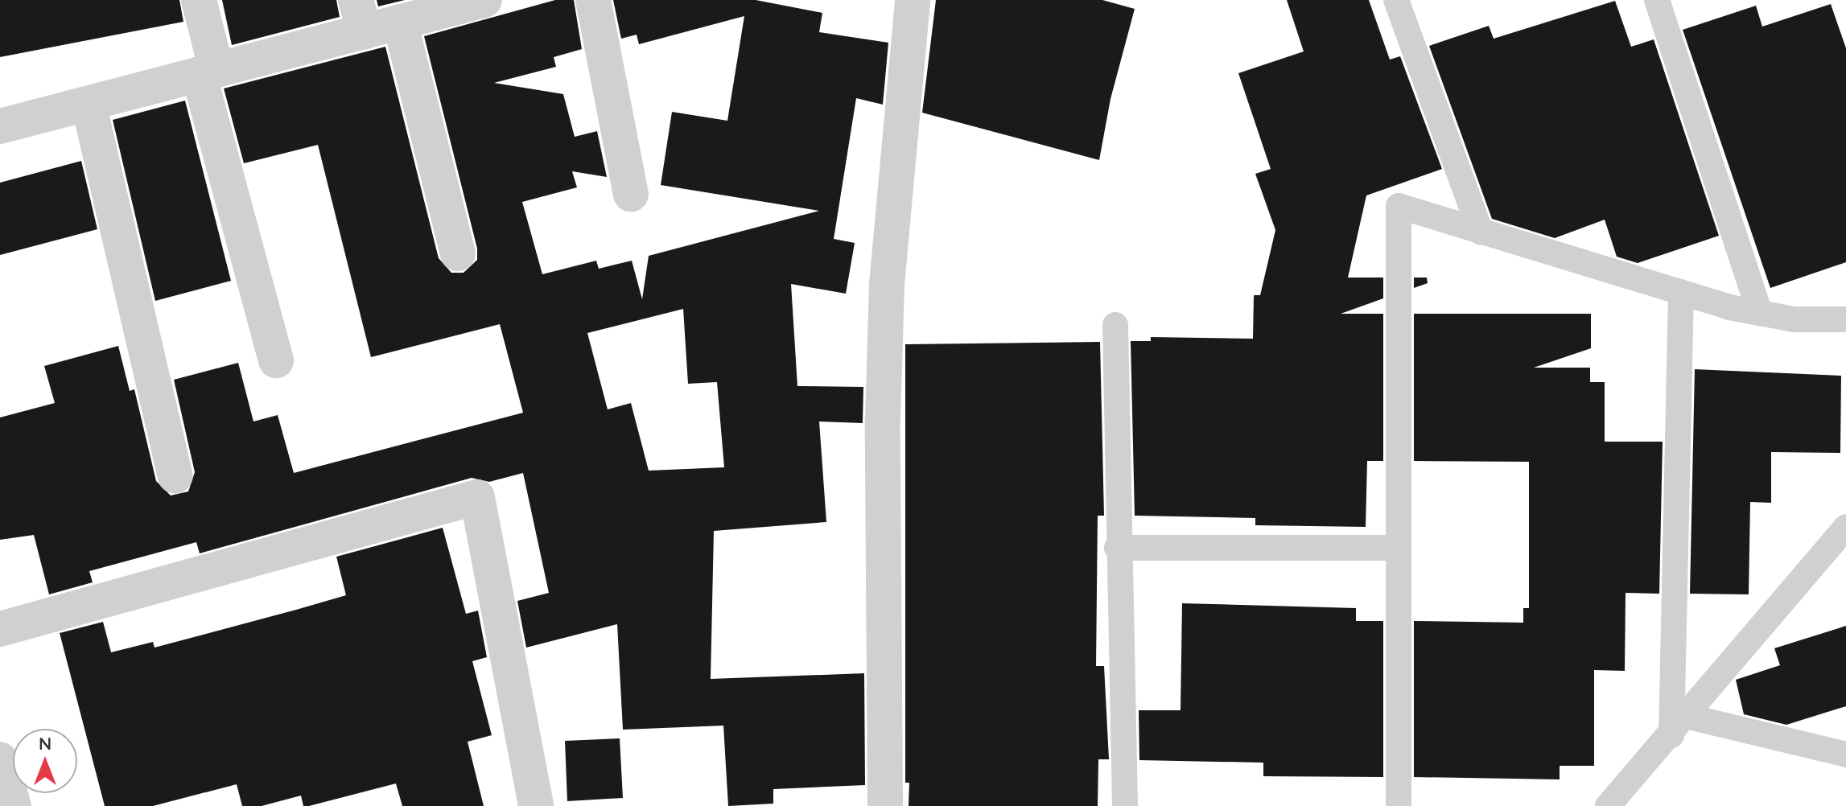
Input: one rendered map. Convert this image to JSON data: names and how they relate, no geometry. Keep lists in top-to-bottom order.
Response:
{
  "north": "top"
}
